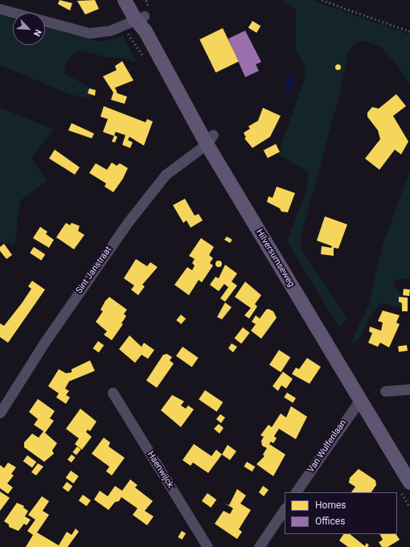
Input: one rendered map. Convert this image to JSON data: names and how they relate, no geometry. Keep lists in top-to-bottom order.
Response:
{
  "streets": {
    "main road": ["Hilversumseweg"],
    "street": ["Sint Janstraat", "Van Wulfenlaan", "Haenwijck"]
  },
  "crossings": [
    ["Hilversumseweg", "Sint Janstraat"],
    ["Hilversumseweg", "Van Wulfenlaan"]
  ],
  "legend": ["Homes", "Offices"],
  "north": "bottom right"
}
